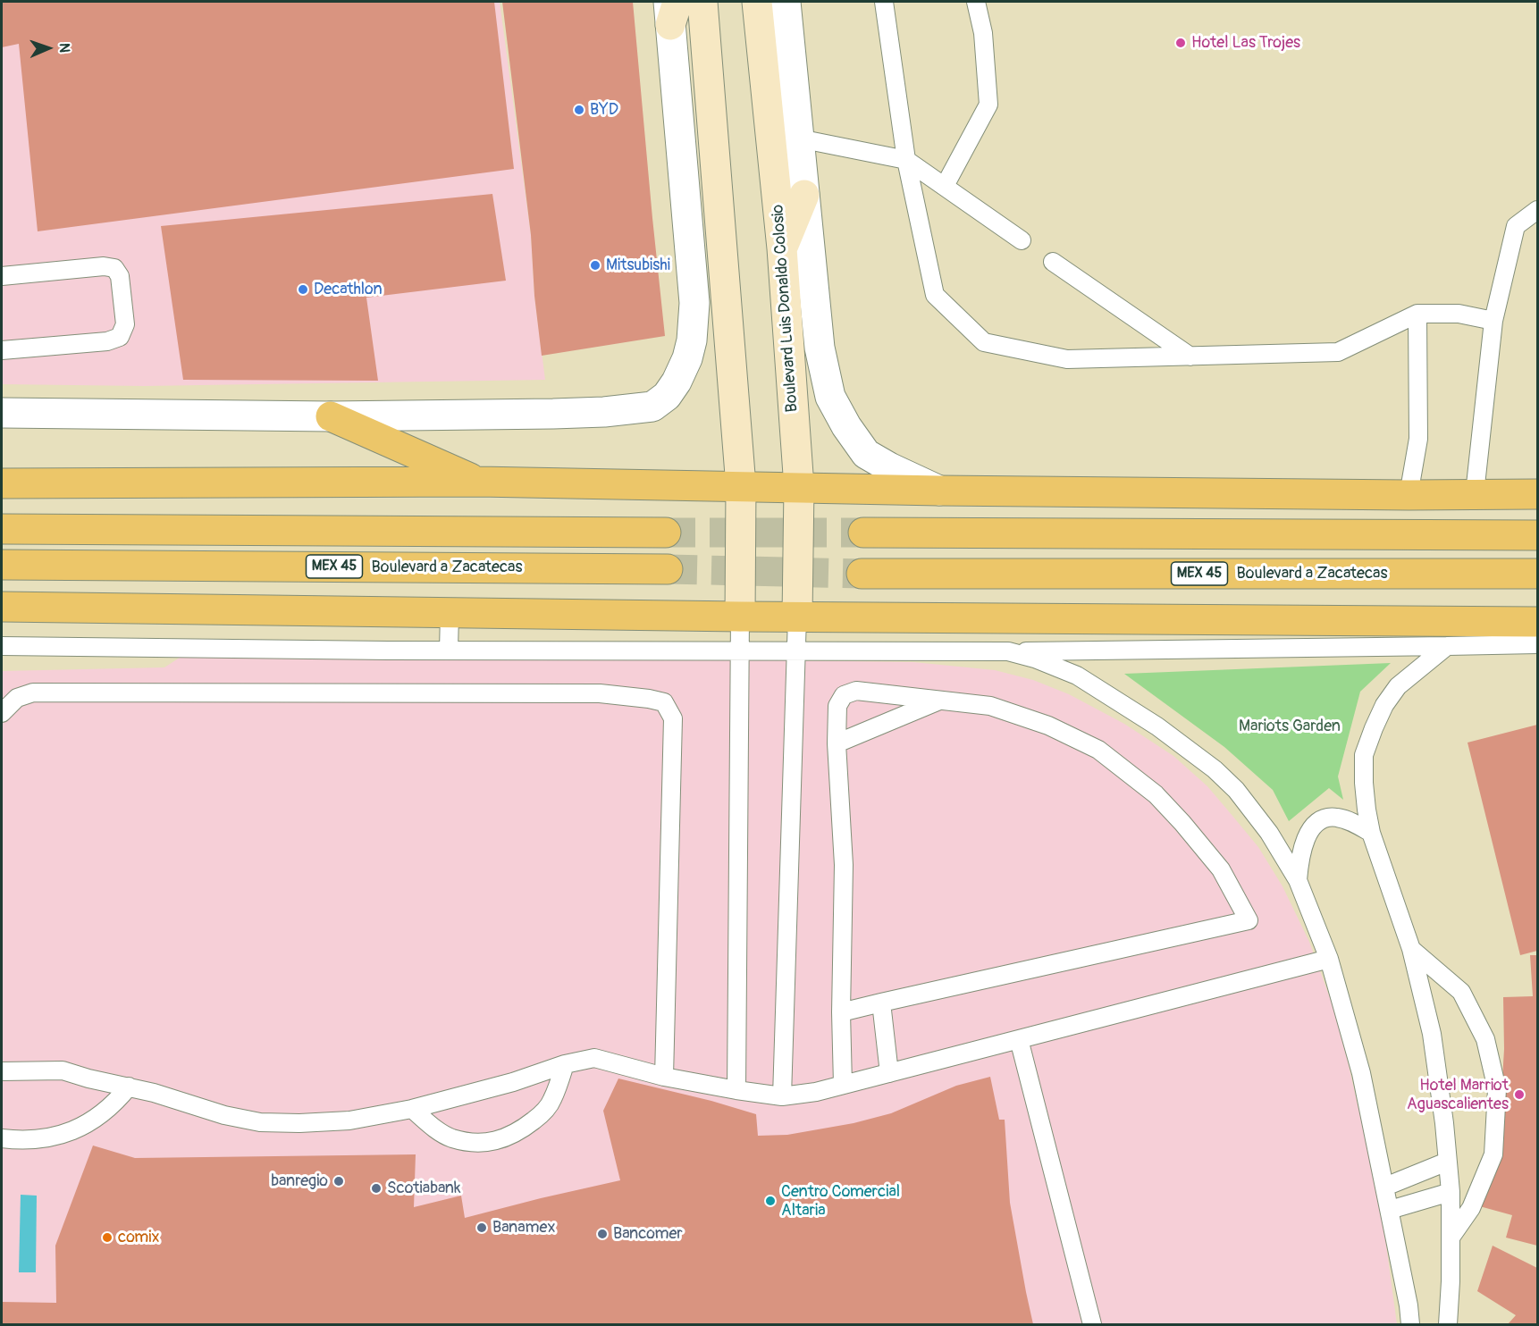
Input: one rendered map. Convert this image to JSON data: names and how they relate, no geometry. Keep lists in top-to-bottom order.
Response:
{
  "streets": {
    "main road": ["Boulevard Luis Donaldo Colosio", "MEX 45", "Boulevard a Zacatecas"]
  },
  "parks": ["Mariots Garden"],
  "places": [
    "Hotel Las Trojes",
    "BYD",
    "Mitsubishi",
    "Decathlon",
    "Hotel Marriot Aguascalientes",
    "banregio",
    "Scotiabank",
    "Centro Comercial Altaria",
    "Banamex",
    "Bancomer",
    "comix"
  ],
  "north": "right"
}
